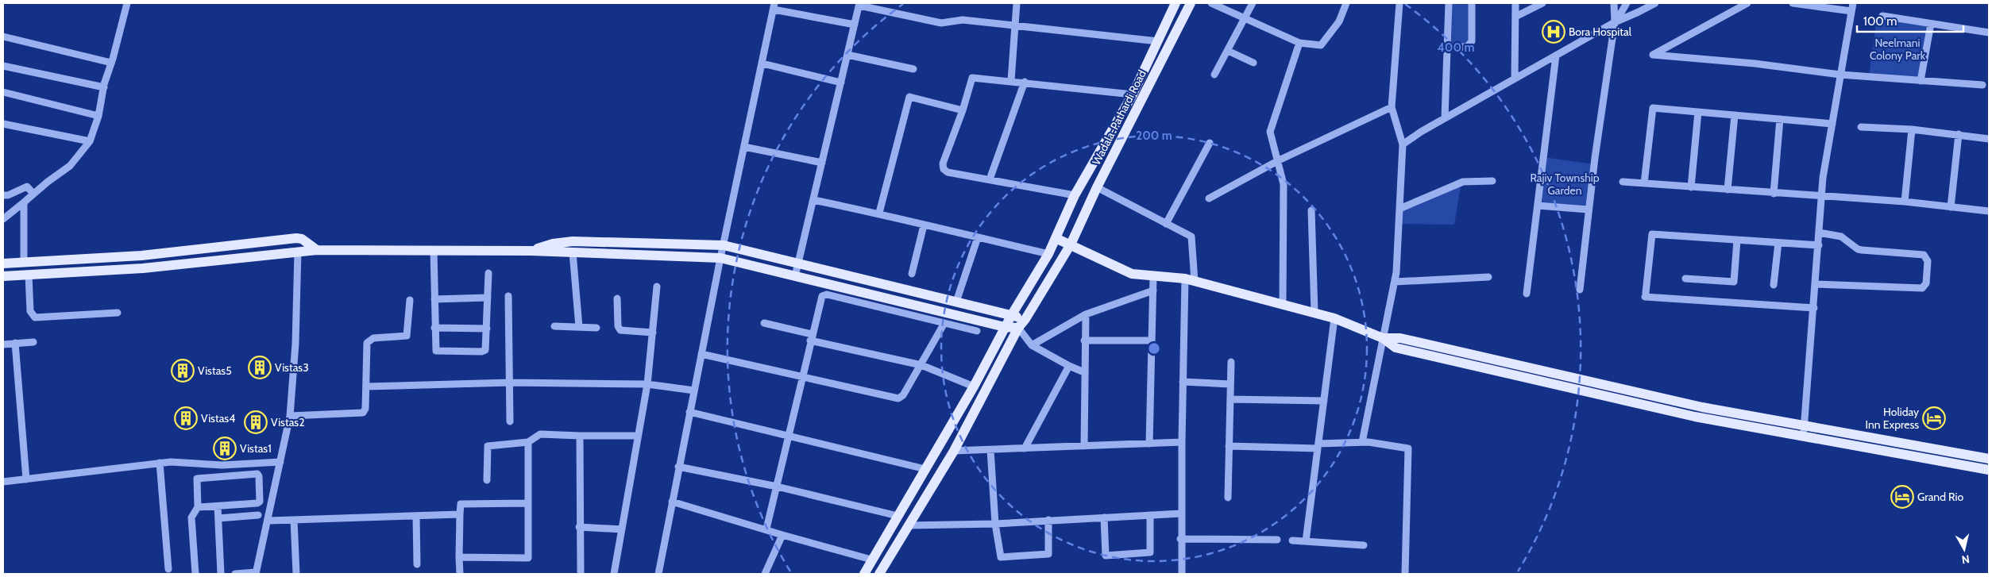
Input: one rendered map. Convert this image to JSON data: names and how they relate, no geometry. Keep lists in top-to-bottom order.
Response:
{
  "streets": {
    "main road": ["Wadala-Pathardi Road"]
  },
  "parks": ["Neelmani Colony Park", "Rajiv Township Garden"],
  "places": {
    "hospital": ["Bora Hospital"],
    "building": [
      "Vistas3",
      "Vistas5",
      "Vistas4",
      "Vistas2",
      "Vistas1"
    ],
    "hotel": ["Holiday Inn Express", "Grand Rio"]
  },
  "scale_bar": "100 m",
  "north": "bottom",
  "rings": ["400 m", "200 m"]
}
